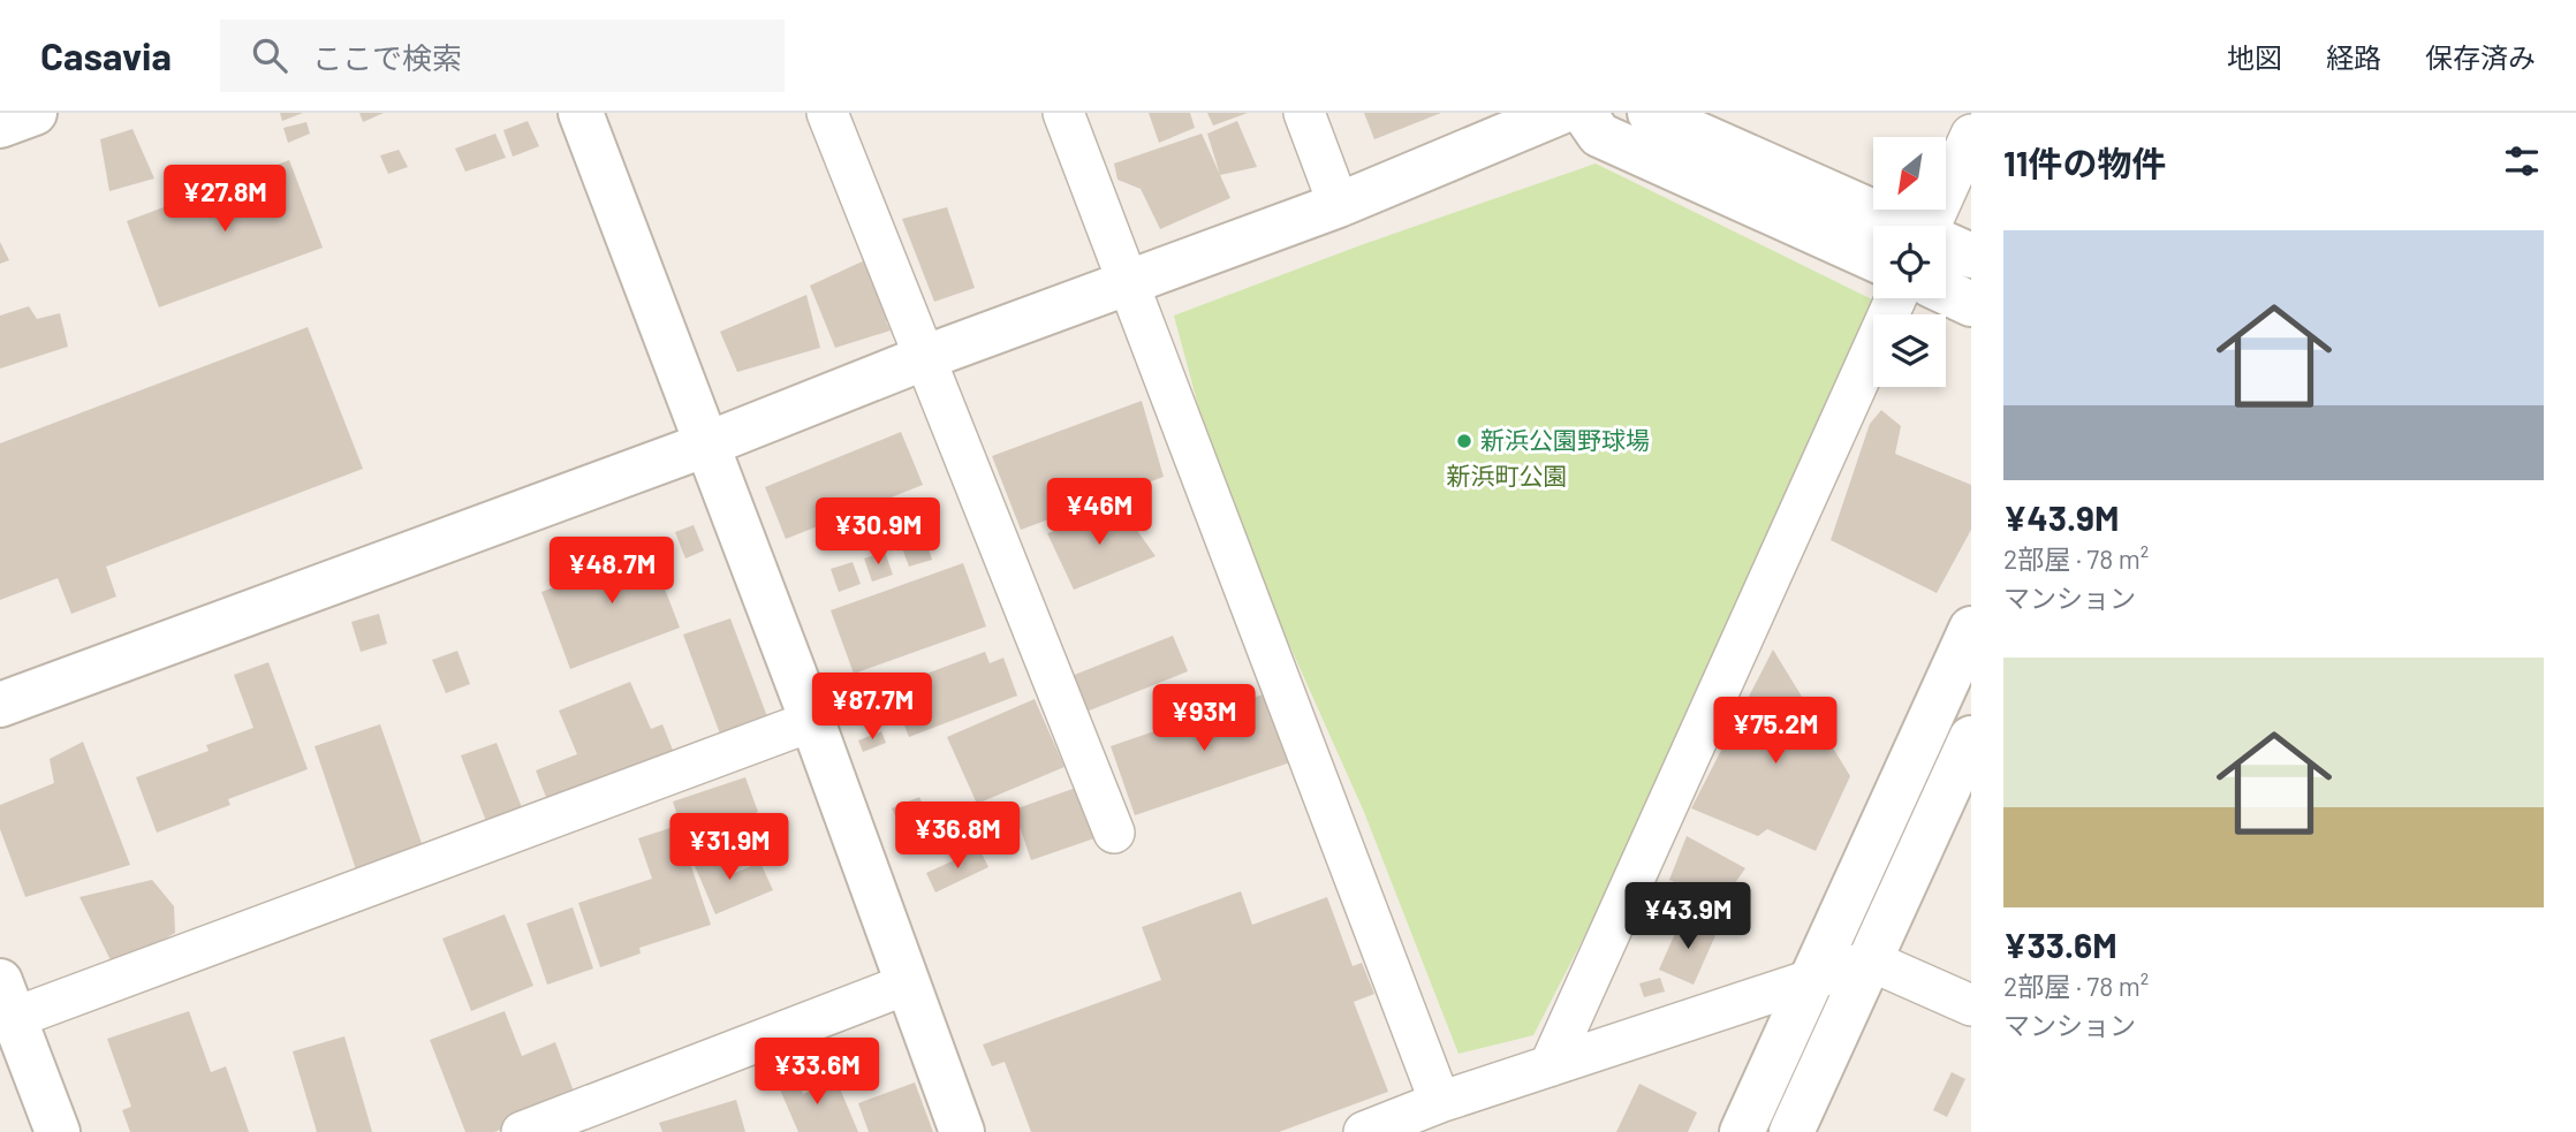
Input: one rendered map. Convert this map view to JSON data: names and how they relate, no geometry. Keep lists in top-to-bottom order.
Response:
{
  "parks": ["新浜町公園"],
  "places": ["新浜公園野球場"],
  "north": "bottom left",
  "page": {
    "header": "Casavia",
    "search": "ここで検索",
    "nav": ["地図", "経路", "保存済み"],
    "heading": "11件の物件",
    "price": [
      "¥27.8M",
      "¥46M",
      "¥30.9M",
      "¥48.7M",
      "¥87.7M",
      "¥93M",
      "¥75.2M",
      "¥36.8M",
      "¥31.9M",
      "¥43.9M",
      "¥33.6M"
    ],
    "list": [
      {
        "name": "¥43.9M",
        "note": "2部屋 · 78 m² · マンション"
      },
      {
        "name": "¥33.6M",
        "note": "2部屋 · 78 m² · マンション"
      }
    ]
  }
}
